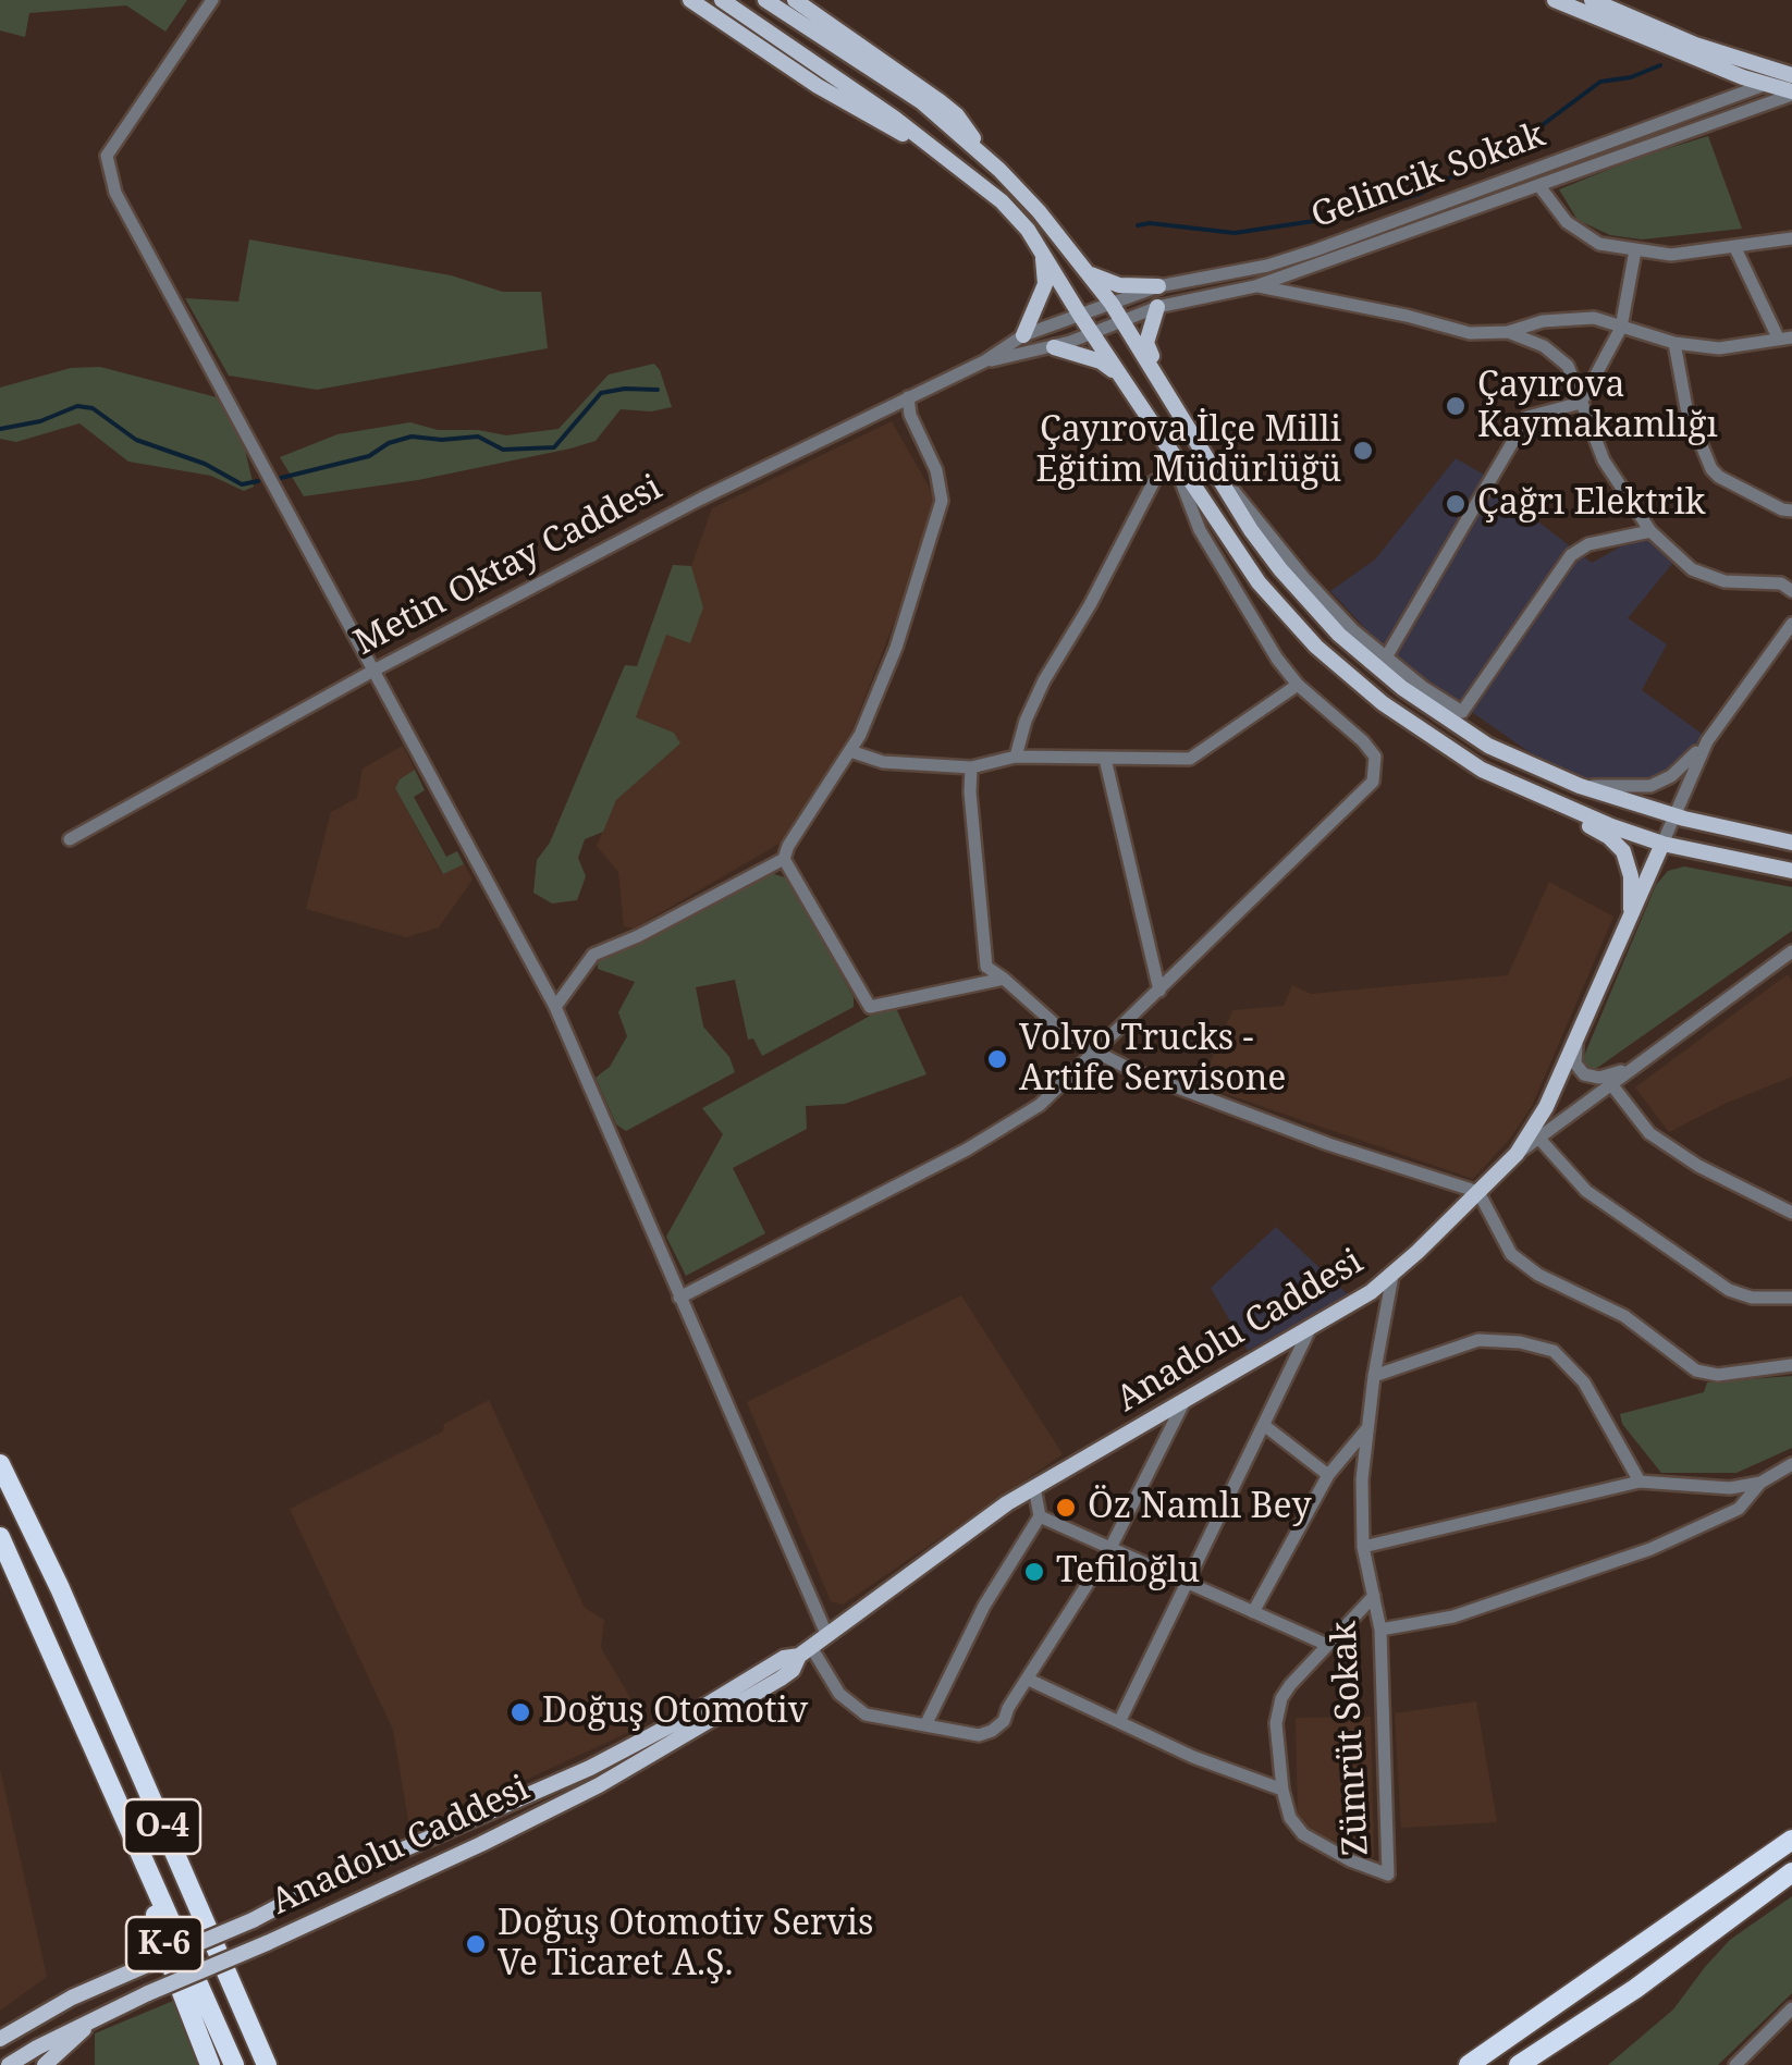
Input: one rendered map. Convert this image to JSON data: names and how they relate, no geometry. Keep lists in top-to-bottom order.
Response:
{
  "streets": {
    "highway": ["O-4", "K-6"],
    "main road": ["Anadolu Caddesi"],
    "street": ["Gelincik Sokak", "Metin Oktay Caddesi", "Zümrüt Sokak"]
  },
  "crossings": [
    ["Gelincik Sokak", "Metin Oktay Caddesi"],
    ["Anadolu Caddesi", "Zümrüt Sokak"],
    ["O-4", "K-6"]
  ],
  "places": [
    "Çayırova Kaymakamlığı",
    "Çayırova İlçe Milli Eğitim Müdürlüğü",
    "Çağrı Elektrik",
    "Volvo Trucks - Artife Servisone",
    "Öz Namlı Bey",
    "Tefiloğlu",
    "Doğuş Otomotiv",
    "Doğuş Otomotiv Servis Ve Ticaret A.Ş."
  ]
}
